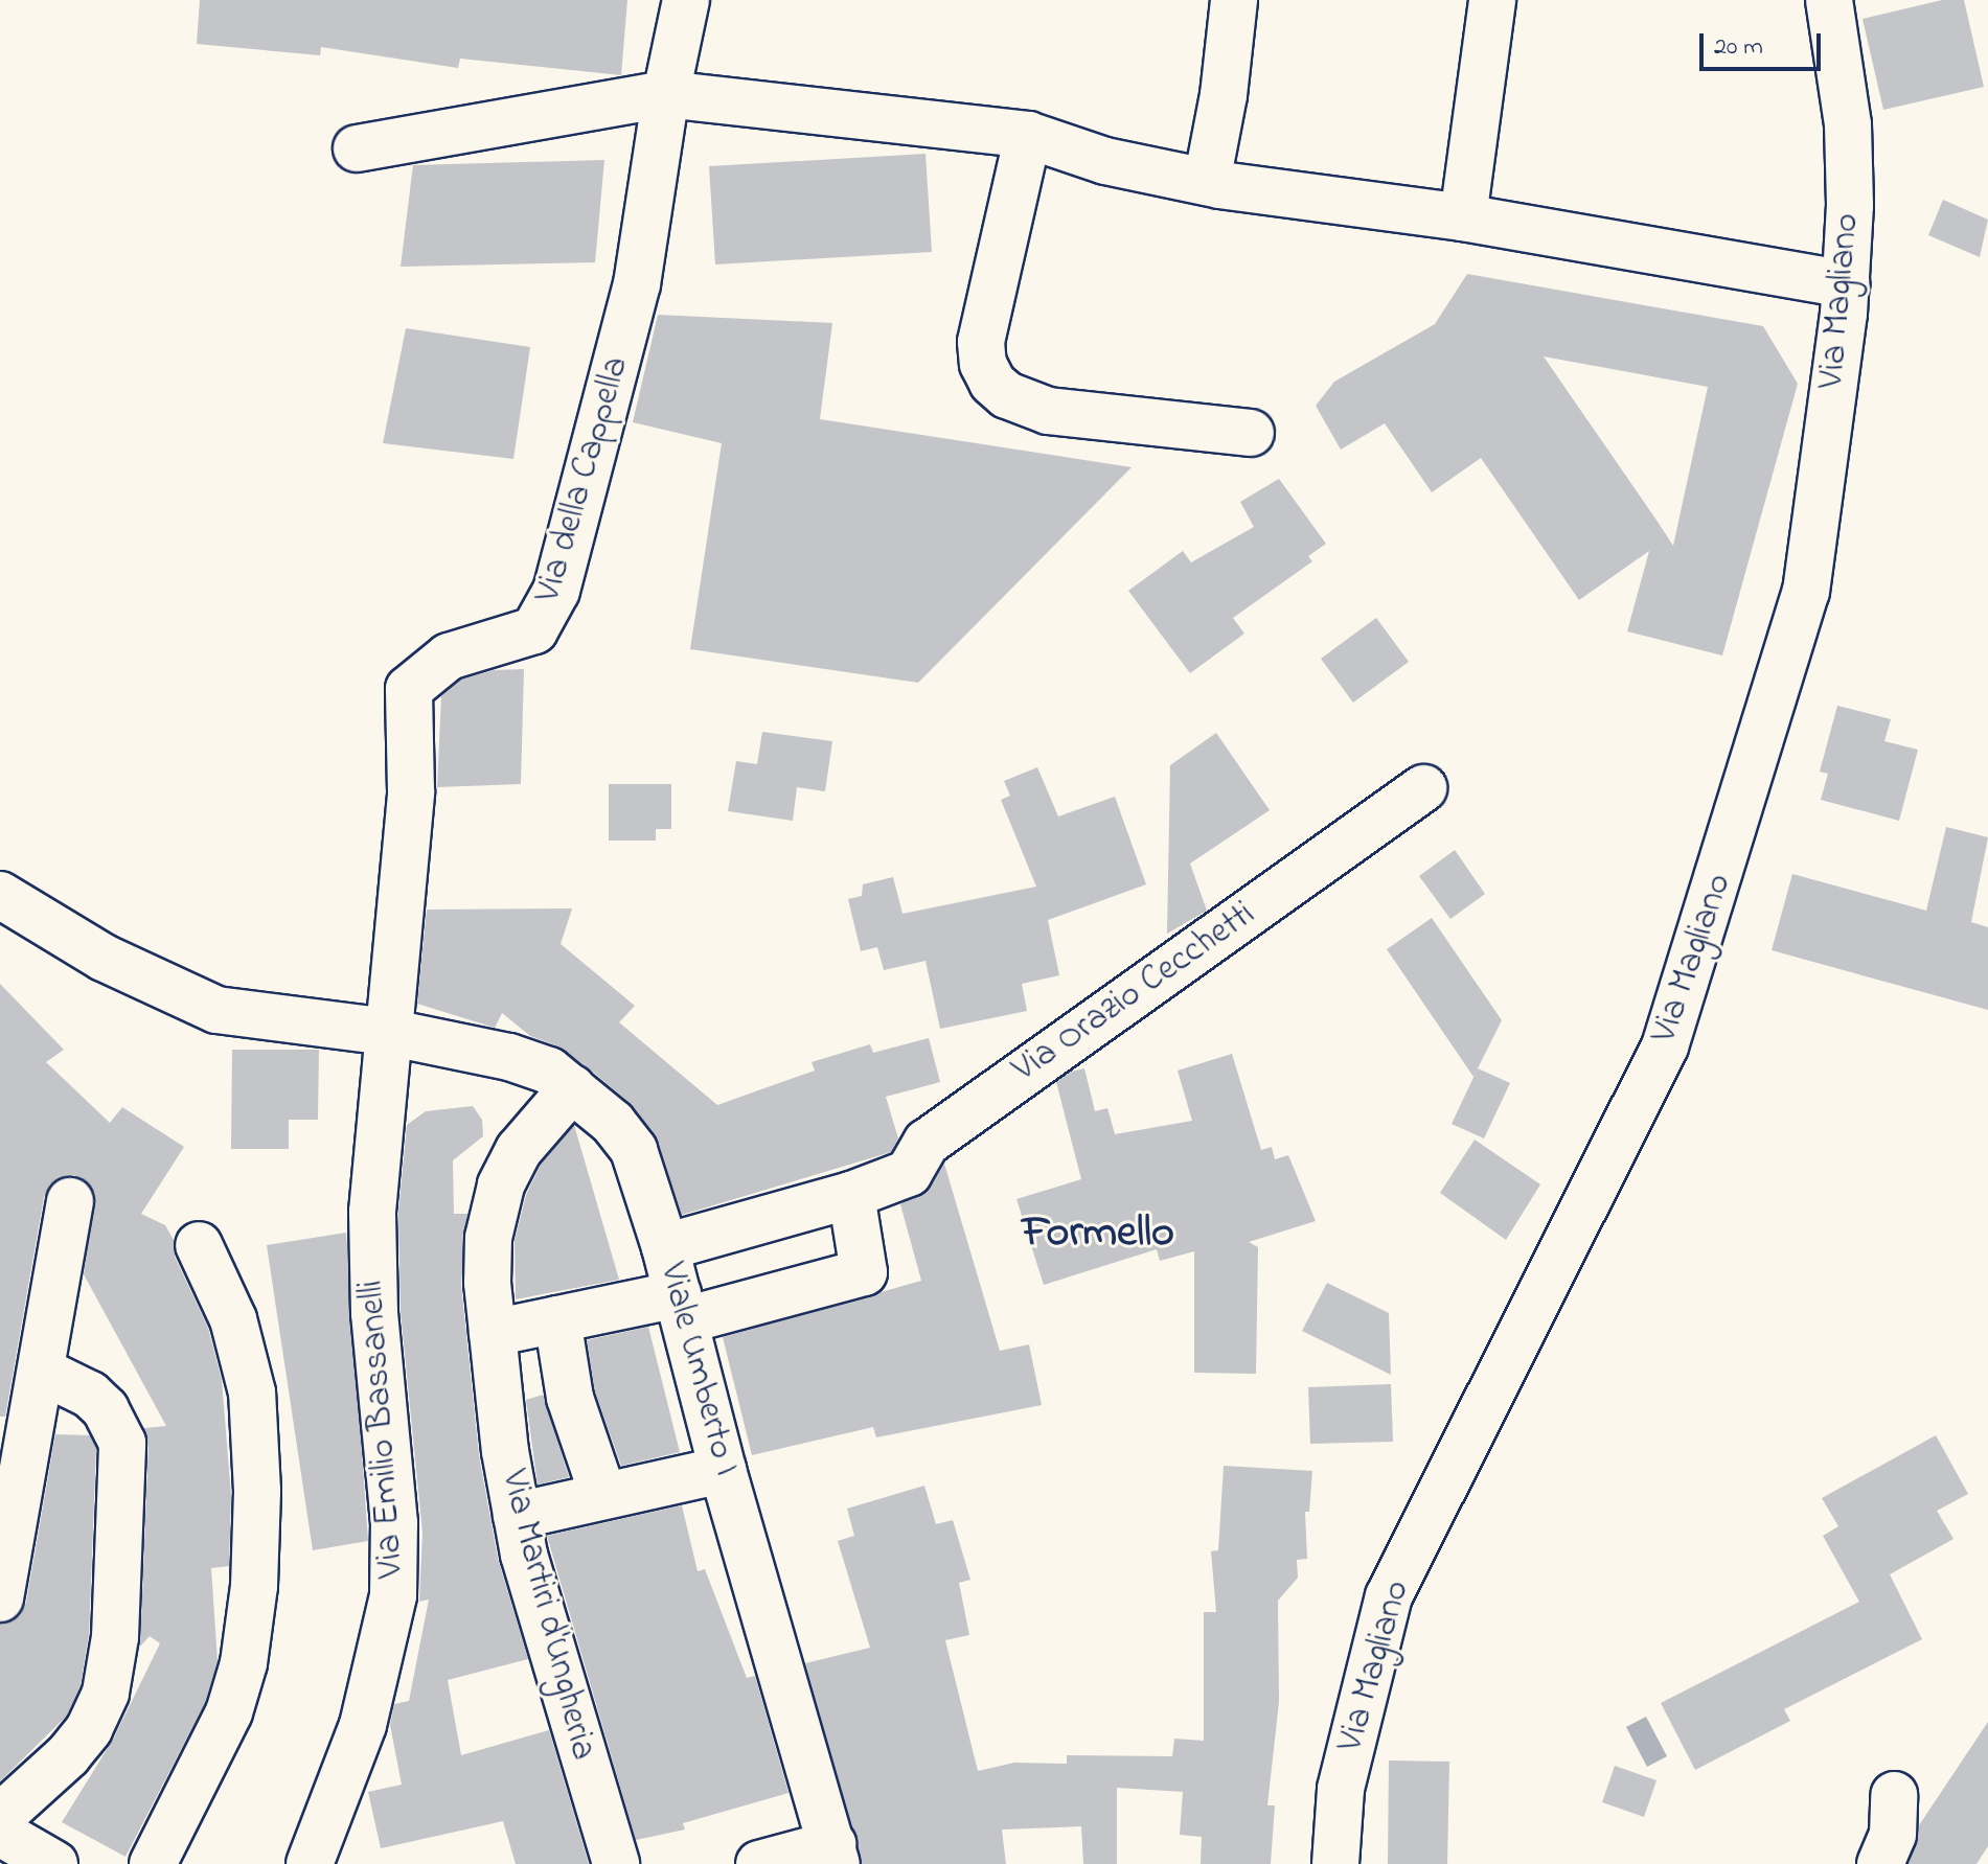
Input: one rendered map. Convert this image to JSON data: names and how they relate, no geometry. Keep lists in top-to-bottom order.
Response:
{
  "streets": {
    "street": [
      "Via Magliano",
      "Via della Cappella",
      "Via Orazio Cecchetti",
      "Viale Umberto I",
      "Via Emilio Bassanelli",
      "Via Martiri d'Ungheria"
    ]
  },
  "crossings": [
    ["Via della Cappella", "Viale Umberto I"],
    ["Via della Cappella", "Via Emilio Bassanelli"],
    ["Via Orazio Cecchetti", "Viale Umberto I"],
    ["Viale Umberto I", "Via Emilio Bassanelli"],
    ["Viale Umberto I", "Via Martiri d'Ungheria"]
  ],
  "districts": ["Formello"],
  "scale_bar": "20 m"
}
